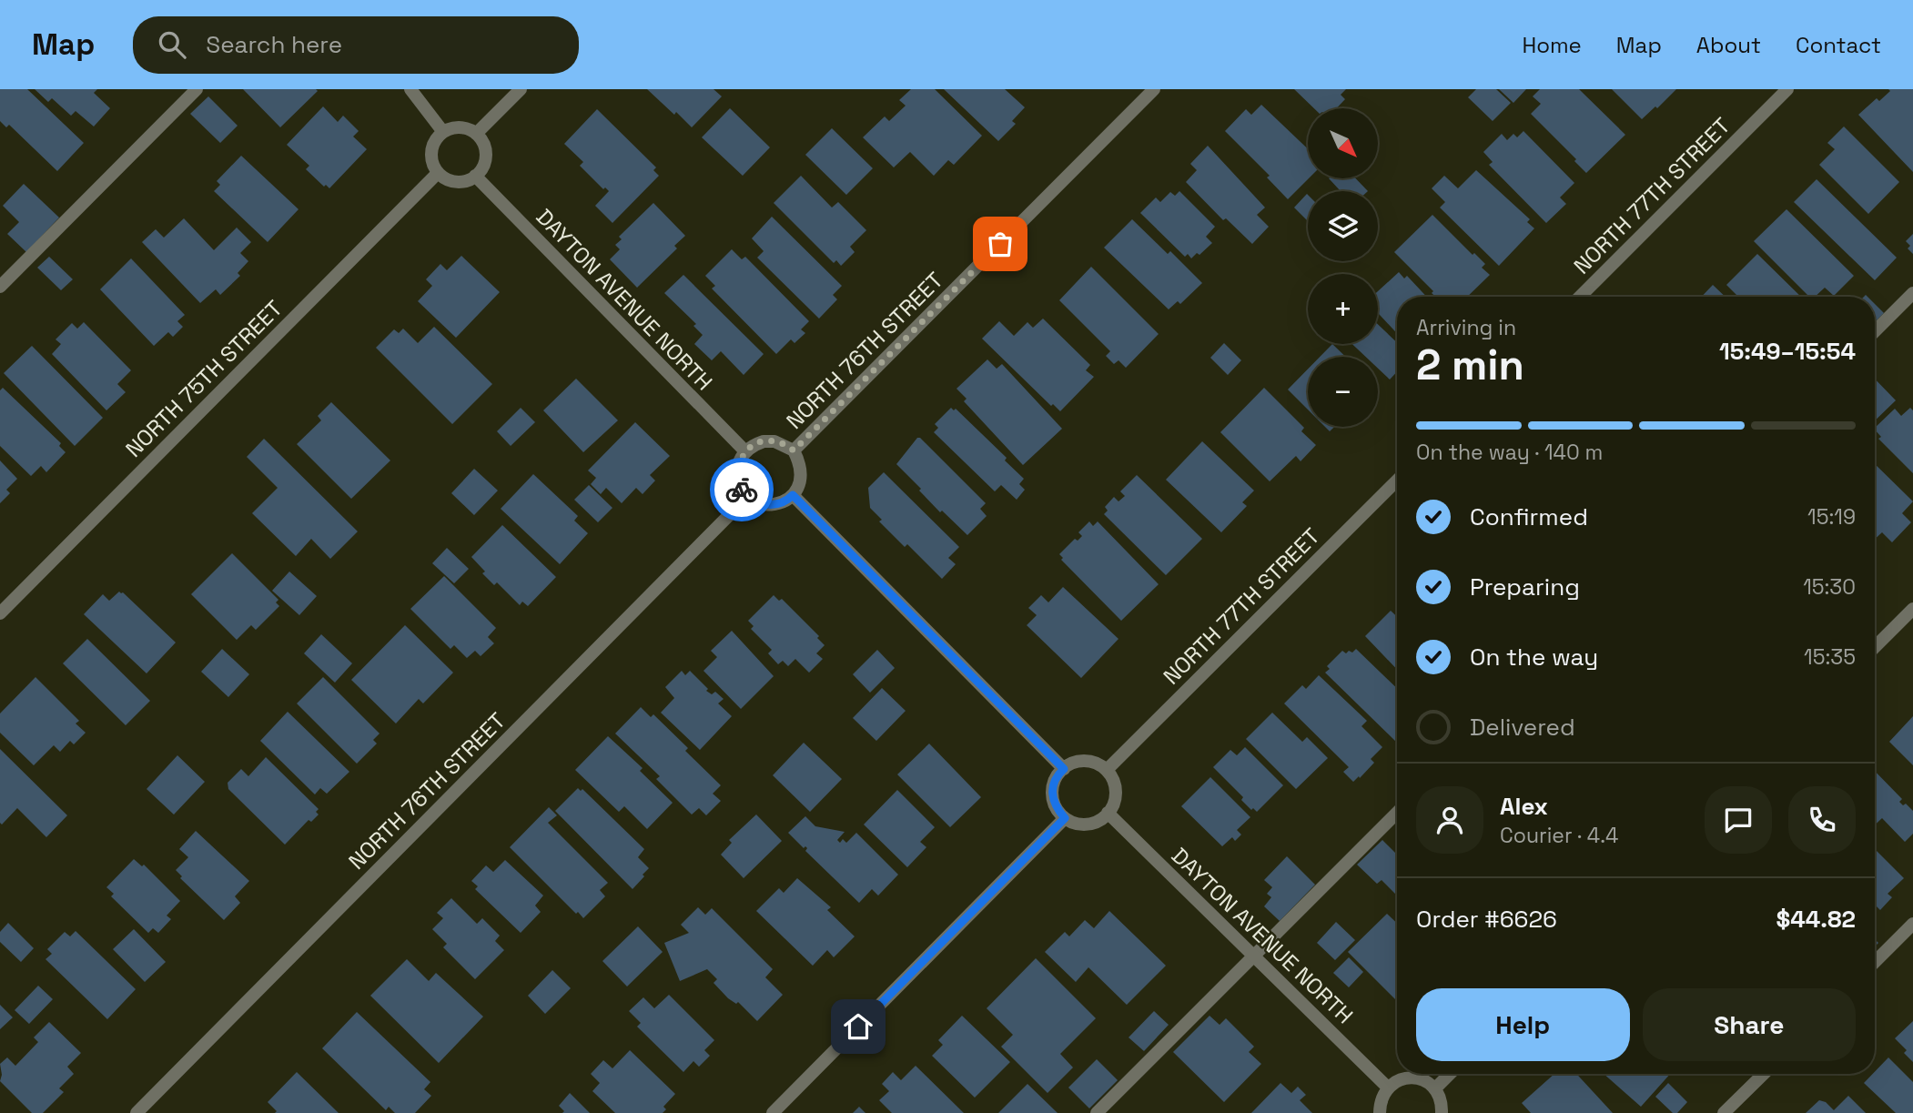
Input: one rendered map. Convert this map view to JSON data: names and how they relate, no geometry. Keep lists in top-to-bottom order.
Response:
{
  "streets": {
    "street": [
      "NORTH 77TH STREET",
      "DAYTON AVENUE NORTH",
      "NORTH 76TH STREET",
      "NORTH 75TH STREET"
    ]
  },
  "crossings": [
    ["NORTH 77TH STREET", "DAYTON AVENUE NORTH"],
    ["DAYTON AVENUE NORTH", "NORTH 76TH STREET"],
    ["DAYTON AVENUE NORTH", "NORTH 75TH STREET"]
  ],
  "north": "bottom right",
  "page": {
    "header": "Map",
    "search": "Search here",
    "nav": [
      "Home",
      "Map",
      "About",
      "Contact"
    ],
    "map_buttons": ["+", "−"],
    "heading": ["2 min", "Arriving in", "15:49–15:54"],
    "panel": [
      "Alex",
      "Courier · 4.4",
      "Order #6626",
      "$44.82"
    ],
    "bar": "On the way · 140 m",
    "list": [
      ["Confirmed", "15:19"],
      ["Preparing", "15:30"],
      ["On the way", "15:35"],
      "Delivered"
    ],
    "buttons": ["Help", "Share"]
  }
}
